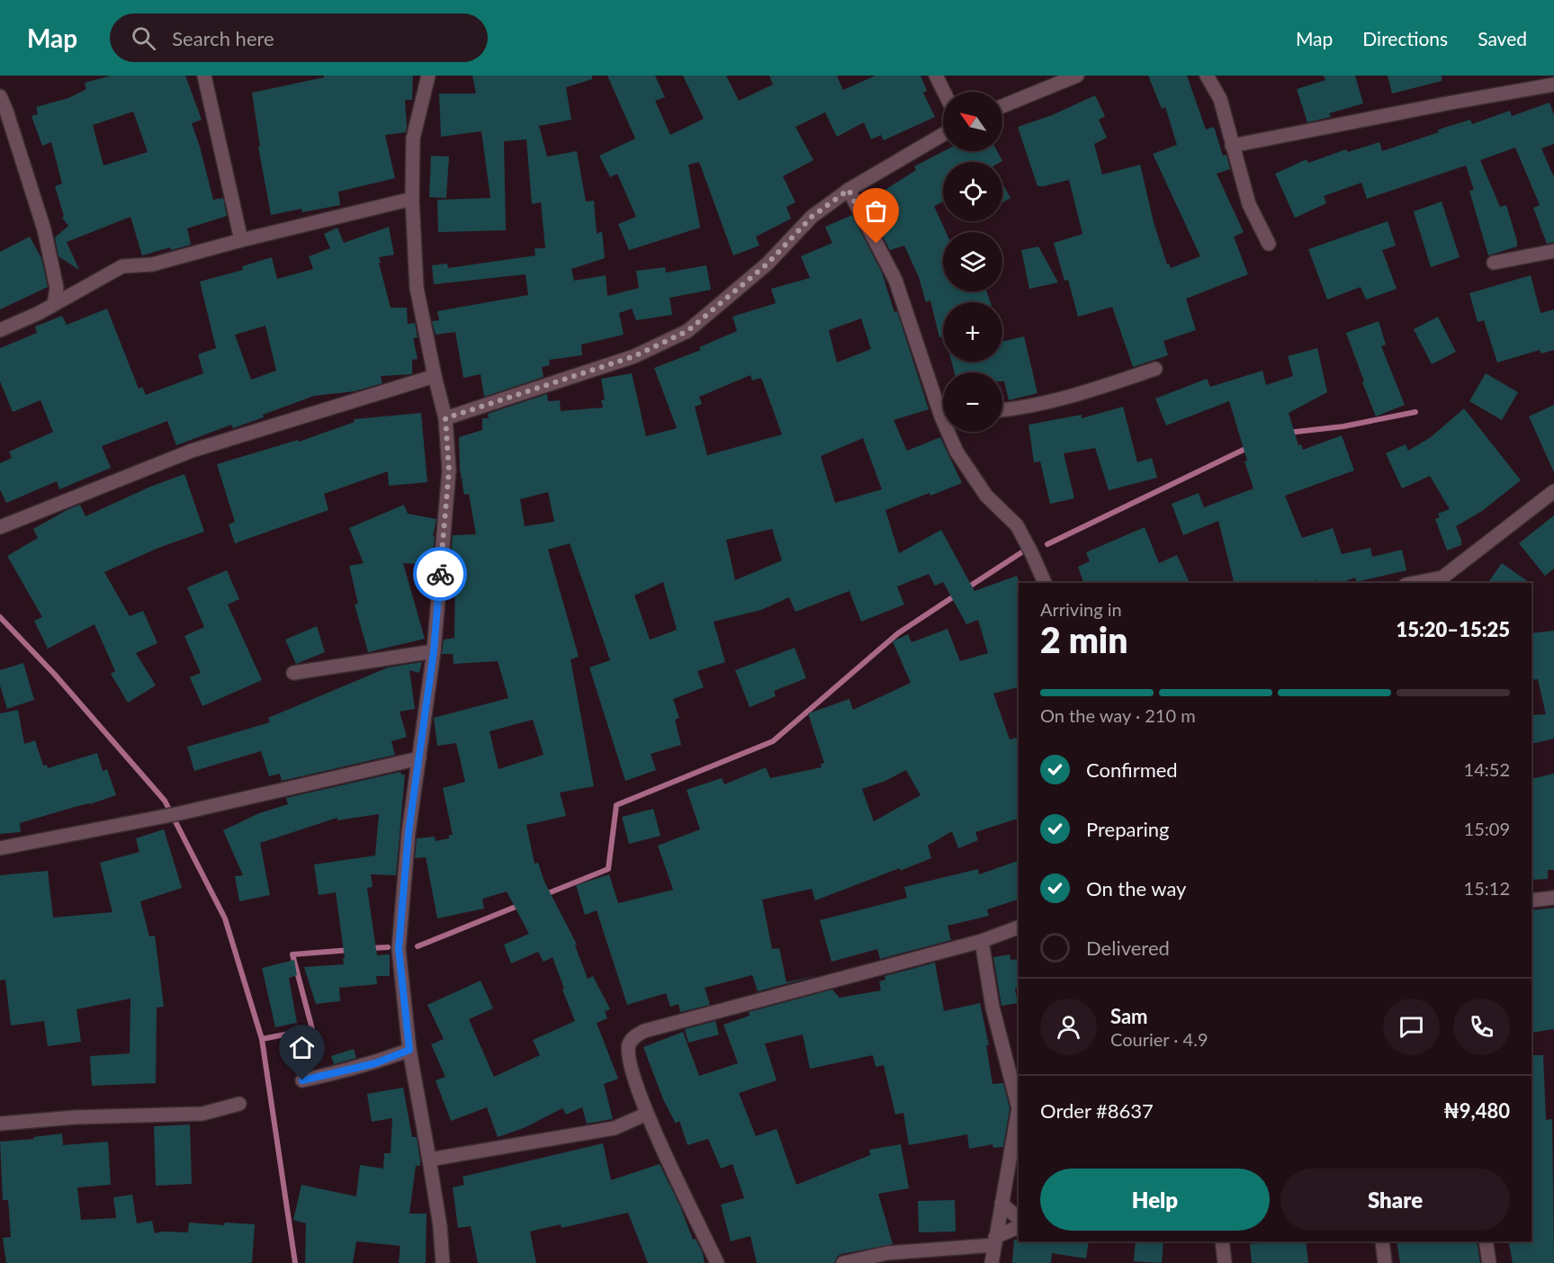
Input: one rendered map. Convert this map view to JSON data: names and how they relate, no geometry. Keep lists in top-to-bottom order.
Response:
{
  "north": "top left",
  "page": {
    "header": "Map",
    "search": "Search here",
    "nav": ["Map", "Directions", "Saved"],
    "map_buttons": ["+", "−"],
    "heading": ["2 min", "Arriving in", "15:20–15:25"],
    "panel": [
      "Sam",
      "Courier · 4.9",
      "Order #8637",
      "₦9,480"
    ],
    "bar": "On the way · 210 m",
    "list": [
      ["Confirmed", "14:52"],
      ["Preparing", "15:09"],
      ["On the way", "15:12"],
      "Delivered"
    ],
    "buttons": ["Help", "Share"]
  }
}
